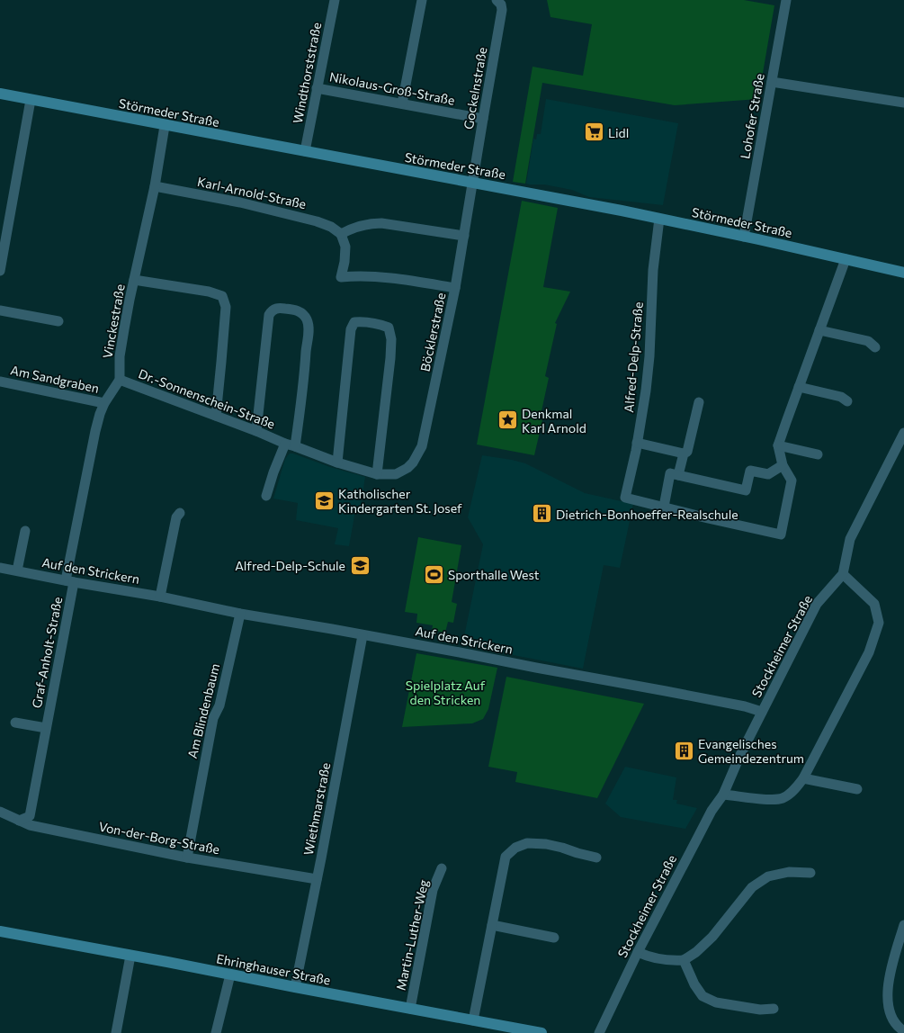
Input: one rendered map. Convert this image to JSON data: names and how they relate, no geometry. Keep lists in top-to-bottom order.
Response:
{
  "streets": {
    "main road": ["Störmeder Straße", "Ehringhauser Straße"],
    "street": [
      "Windthorststraße",
      "Nikolaus-Groß-Straße",
      "Gockelnstraße",
      "Lohofer Straße",
      "Karl-Arnold-Straße",
      "Vinckestraße",
      "Böcklerstraße",
      "Alfred-Delp-Straße",
      "Am Sandgraben",
      "Dr.-Sonnenschein-Straße",
      "Auf den Strickern",
      "Stockheimer Straße",
      "Graf-Anholt-Straße",
      "Am Blindenbaum",
      "Wiethmarstraße",
      "Von-der-Borg-Straße",
      "Martin-Luther-Weg"
    ]
  },
  "crossings": [
    ["Windthorststraße", "Nikolaus-Groß-Straße"],
    ["Windthorststraße", "Störmeder Straße"],
    ["Nikolaus-Groß-Straße", "Gockelnstraße"],
    ["Gockelnstraße", "Störmeder Straße"],
    ["Gockelnstraße", "Böcklerstraße"],
    ["Störmeder Straße", "Lohofer Straße"],
    ["Störmeder Straße", "Vinckestraße"],
    ["Störmeder Straße", "Böcklerstraße"],
    ["Störmeder Straße", "Alfred-Delp-Straße"],
    ["Karl-Arnold-Straße", "Vinckestraße"],
    ["Vinckestraße", "Dr.-Sonnenschein-Straße"],
    ["Böcklerstraße", "Dr.-Sonnenschein-Straße"],
    ["Auf den Strickern", "Stockheimer Straße"],
    ["Auf den Strickern", "Graf-Anholt-Straße"],
    ["Auf den Strickern", "Am Blindenbaum"],
    ["Auf den Strickern", "Wiethmarstraße"],
    ["Graf-Anholt-Straße", "Von-der-Borg-Straße"],
    ["Am Blindenbaum", "Von-der-Borg-Straße"],
    ["Wiethmarstraße", "Von-der-Borg-Straße"],
    ["Wiethmarstraße", "Ehringhauser Straße"],
    ["Martin-Luther-Weg", "Ehringhauser Straße"]
  ],
  "parks": ["Spielplatz Auf den Stricken"],
  "places": {
    "supermarket": ["Lidl"],
    "place": ["Denkmal Karl Arnold"],
    "school or university": ["Katholischer Kindergarten St. Josef", "Alfred-Delp-Schule"],
    "building": ["Dietrich-Bonhoeffer-Realschule", "Evangelisches Gemeindezentrum"],
    "sports": ["Sporthalle West"]
  }
}
